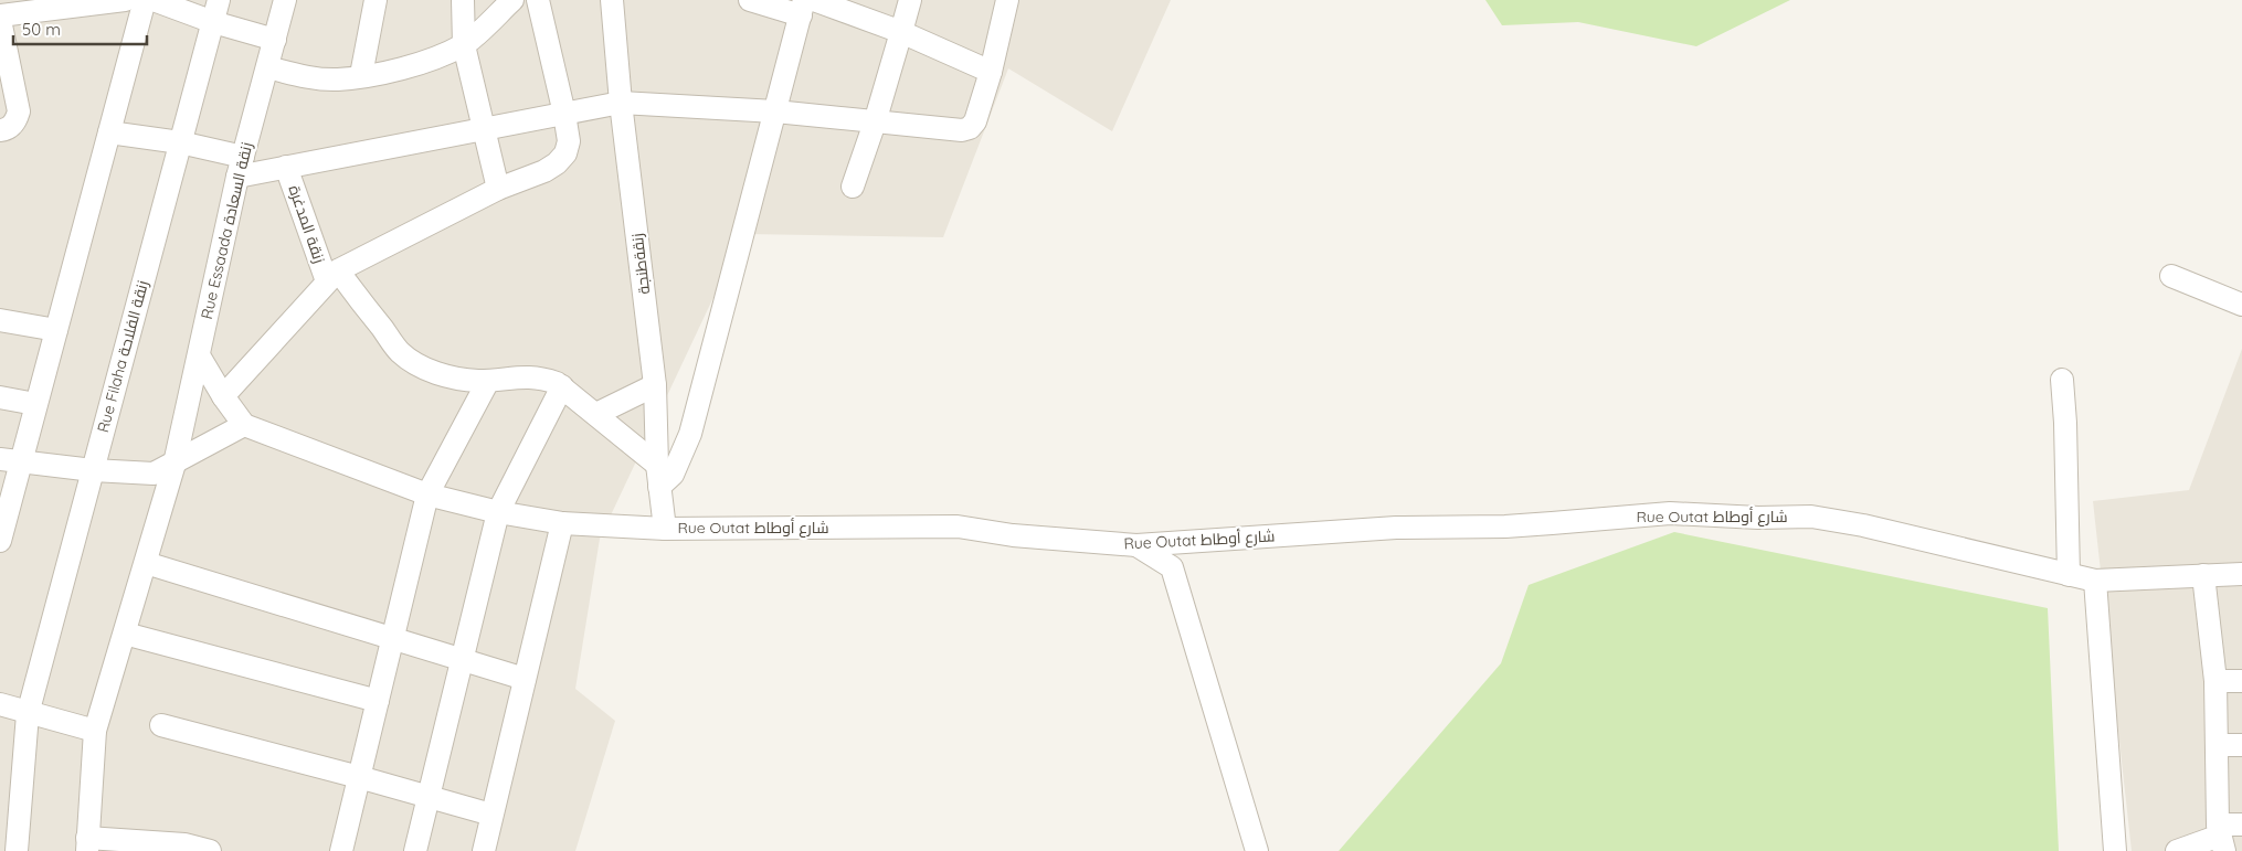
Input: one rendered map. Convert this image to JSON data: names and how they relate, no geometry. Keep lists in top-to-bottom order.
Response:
{
  "streets": {
    "street": [
      "زنقة المدغرة",
      "Rue Essaada زنقة السعادة",
      "زنقةطنجة",
      "Rue Filaha زنقة الفلاحة",
      "Rue Outat شارع أوطاط"
    ]
  },
  "crossings": [
    ["زنقة المدغرة", "زنقةطنجة"],
    ["زنقةطنجة", "Rue Outat شارع أوطاط"]
  ],
  "scale_bar": "50 m"
}
